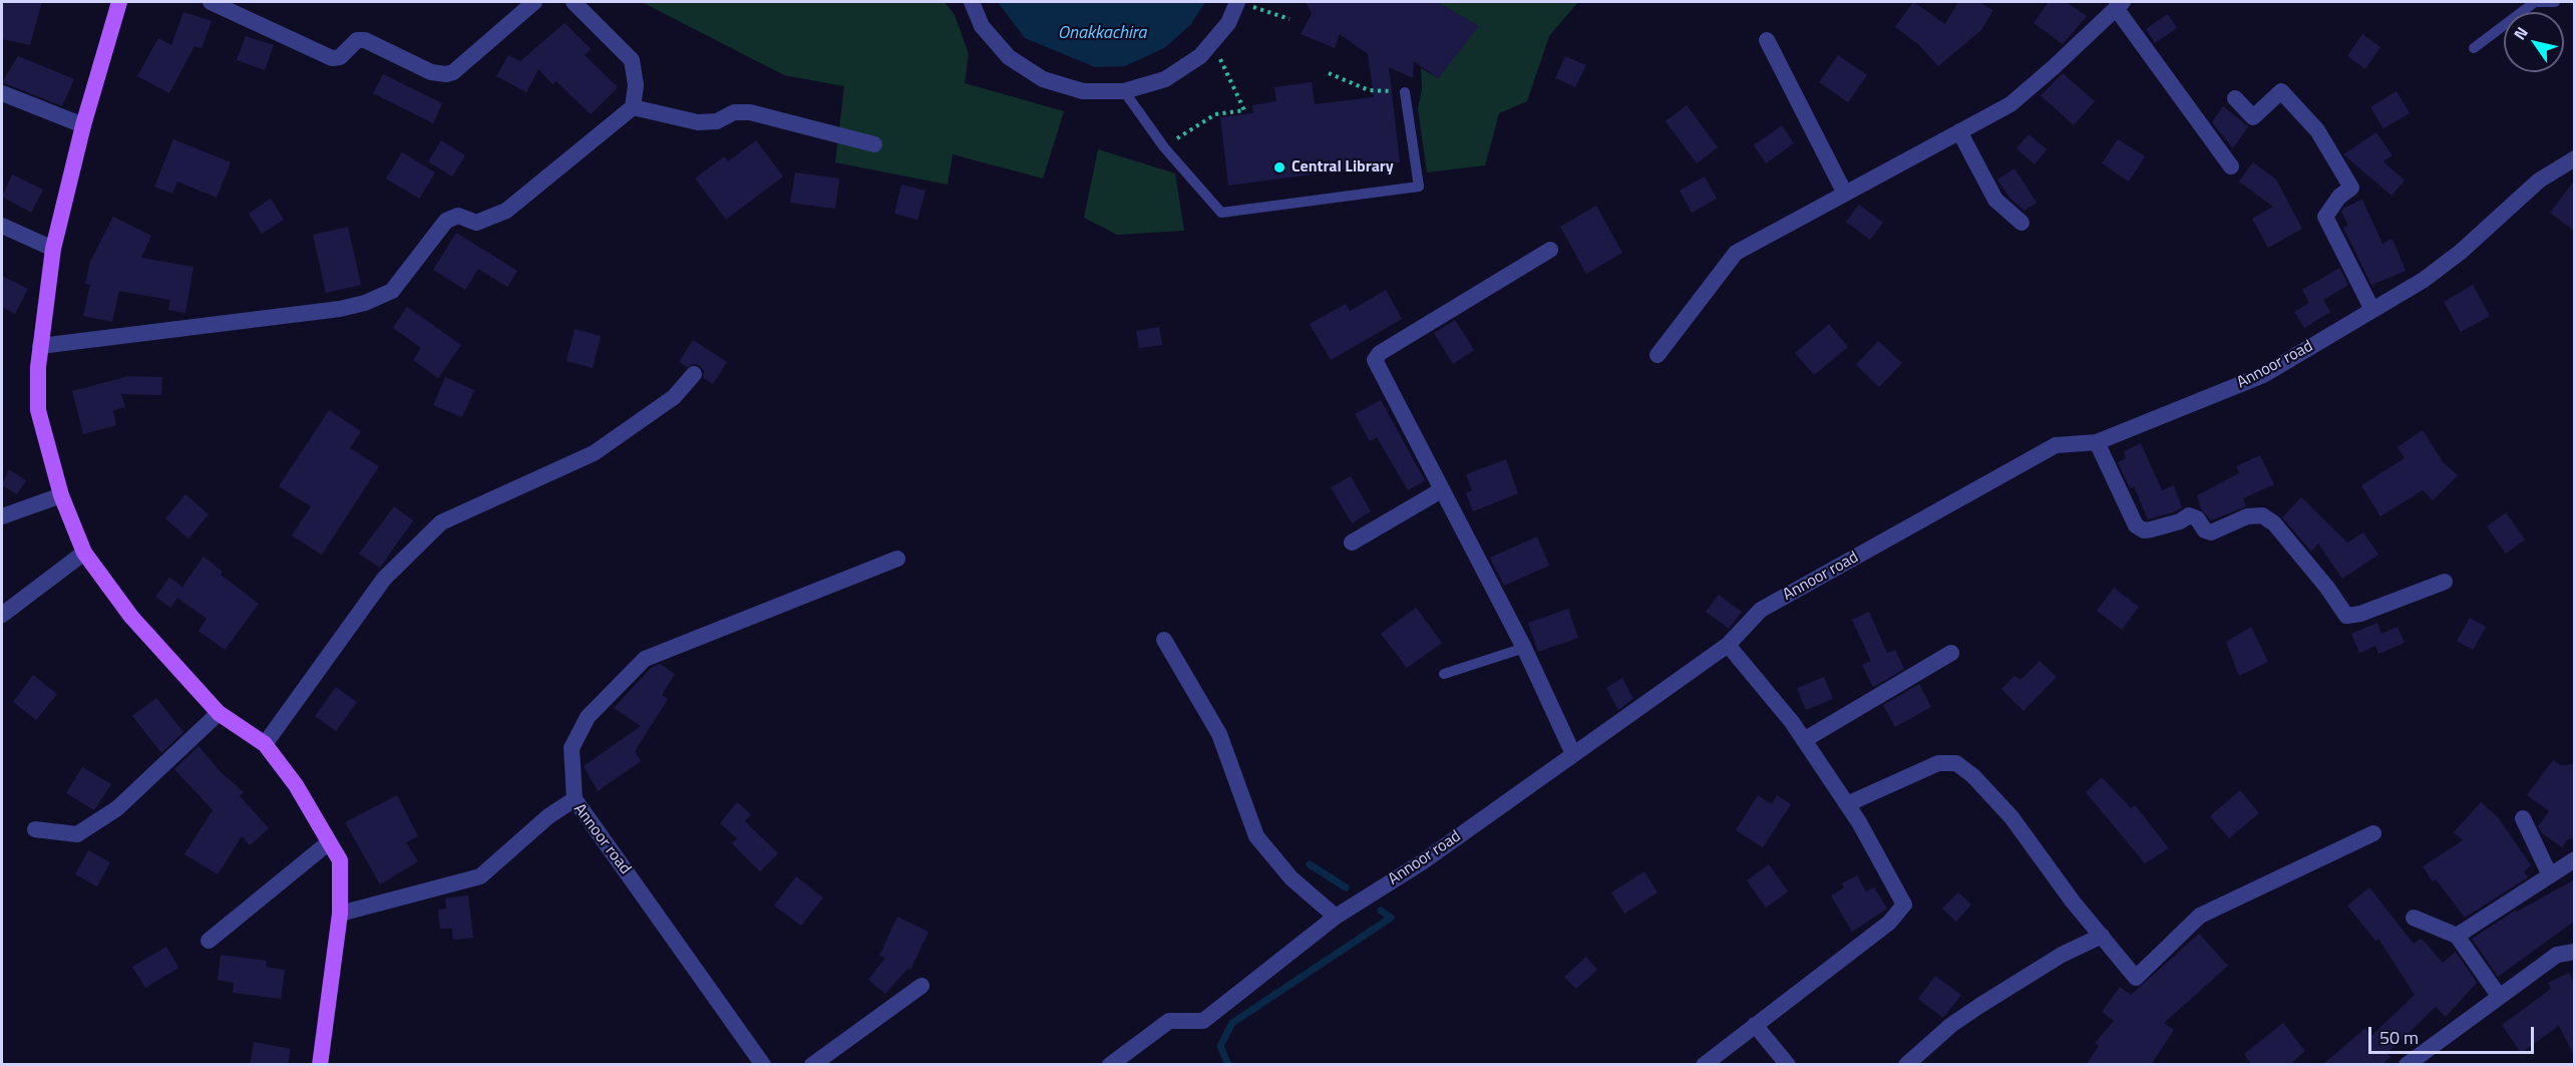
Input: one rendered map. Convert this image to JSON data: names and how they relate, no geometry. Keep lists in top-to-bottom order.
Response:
{
  "streets": {
    "street": ["Annoor road"]
  },
  "water": ["Onakkachira"],
  "places": ["Central Library"],
  "scale_bar": "50 m",
  "north": "top left"
}
